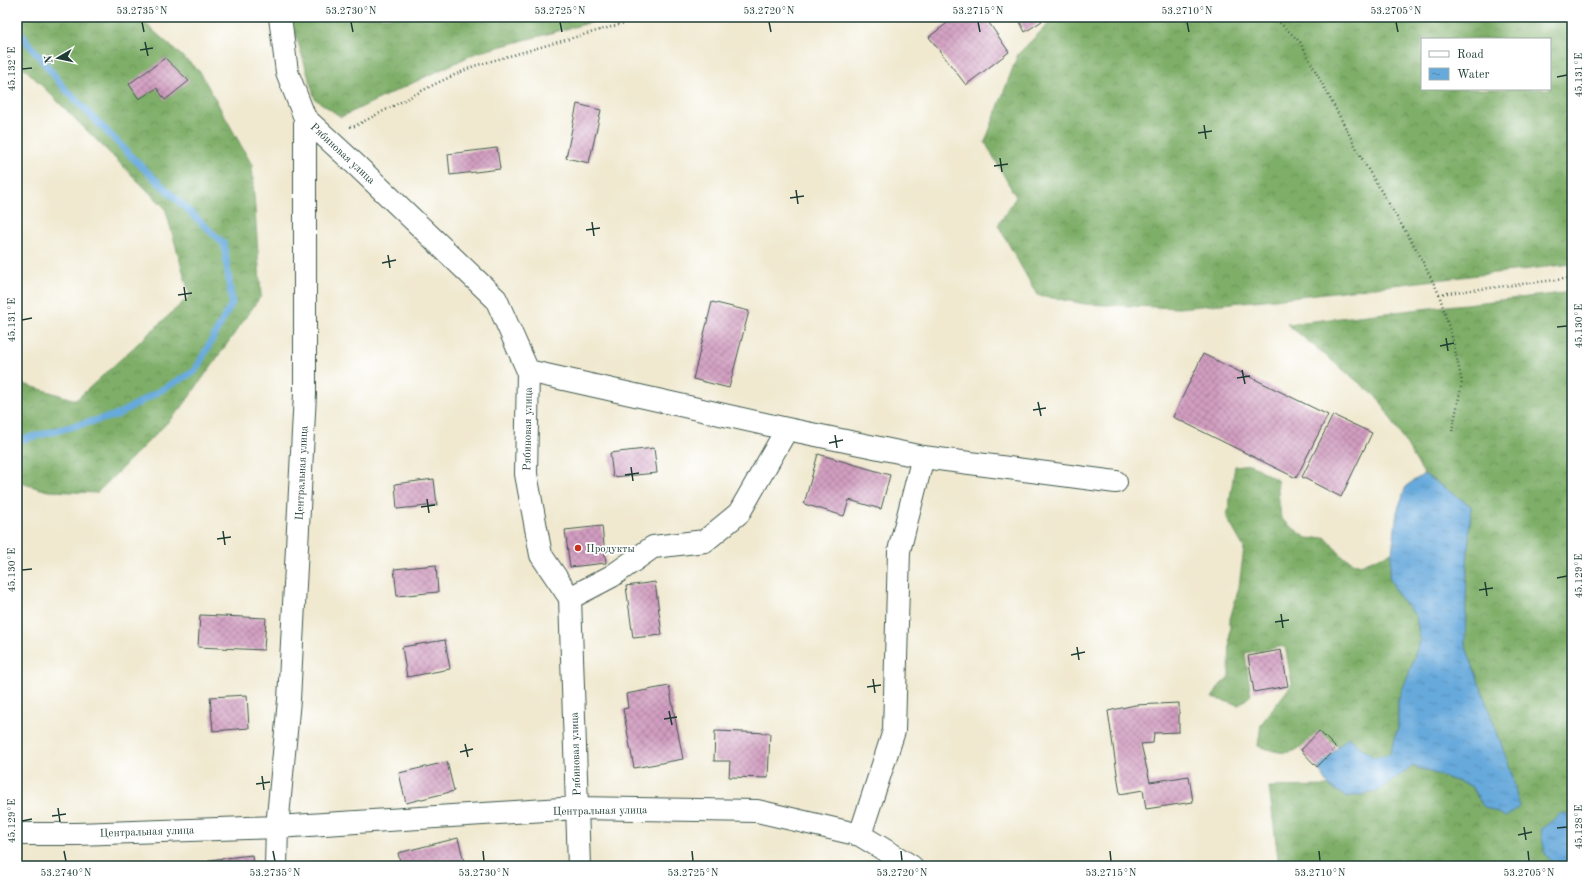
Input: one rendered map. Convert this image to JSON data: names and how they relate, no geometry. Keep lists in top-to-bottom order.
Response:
{
  "streets": {
    "street": ["Рябиновая улица", "Центральная улица"]
  },
  "crossings": [
    ["Рябиновая улица", "Центральная улица"]
  ],
  "places": ["Продукты"],
  "legend": ["Road", "Water"],
  "north": "left",
  "coordinates": [
    "53.2735°N",
    "53.2730°N",
    "53.2725°N",
    "53.2720°N",
    "53.2715°N",
    "53.2710°N",
    "53.2705°N",
    "45.132°E",
    "45.131°E",
    "45.130°E",
    "45.129°E",
    "45.128°E",
    "53.2740°N"
  ]
}
